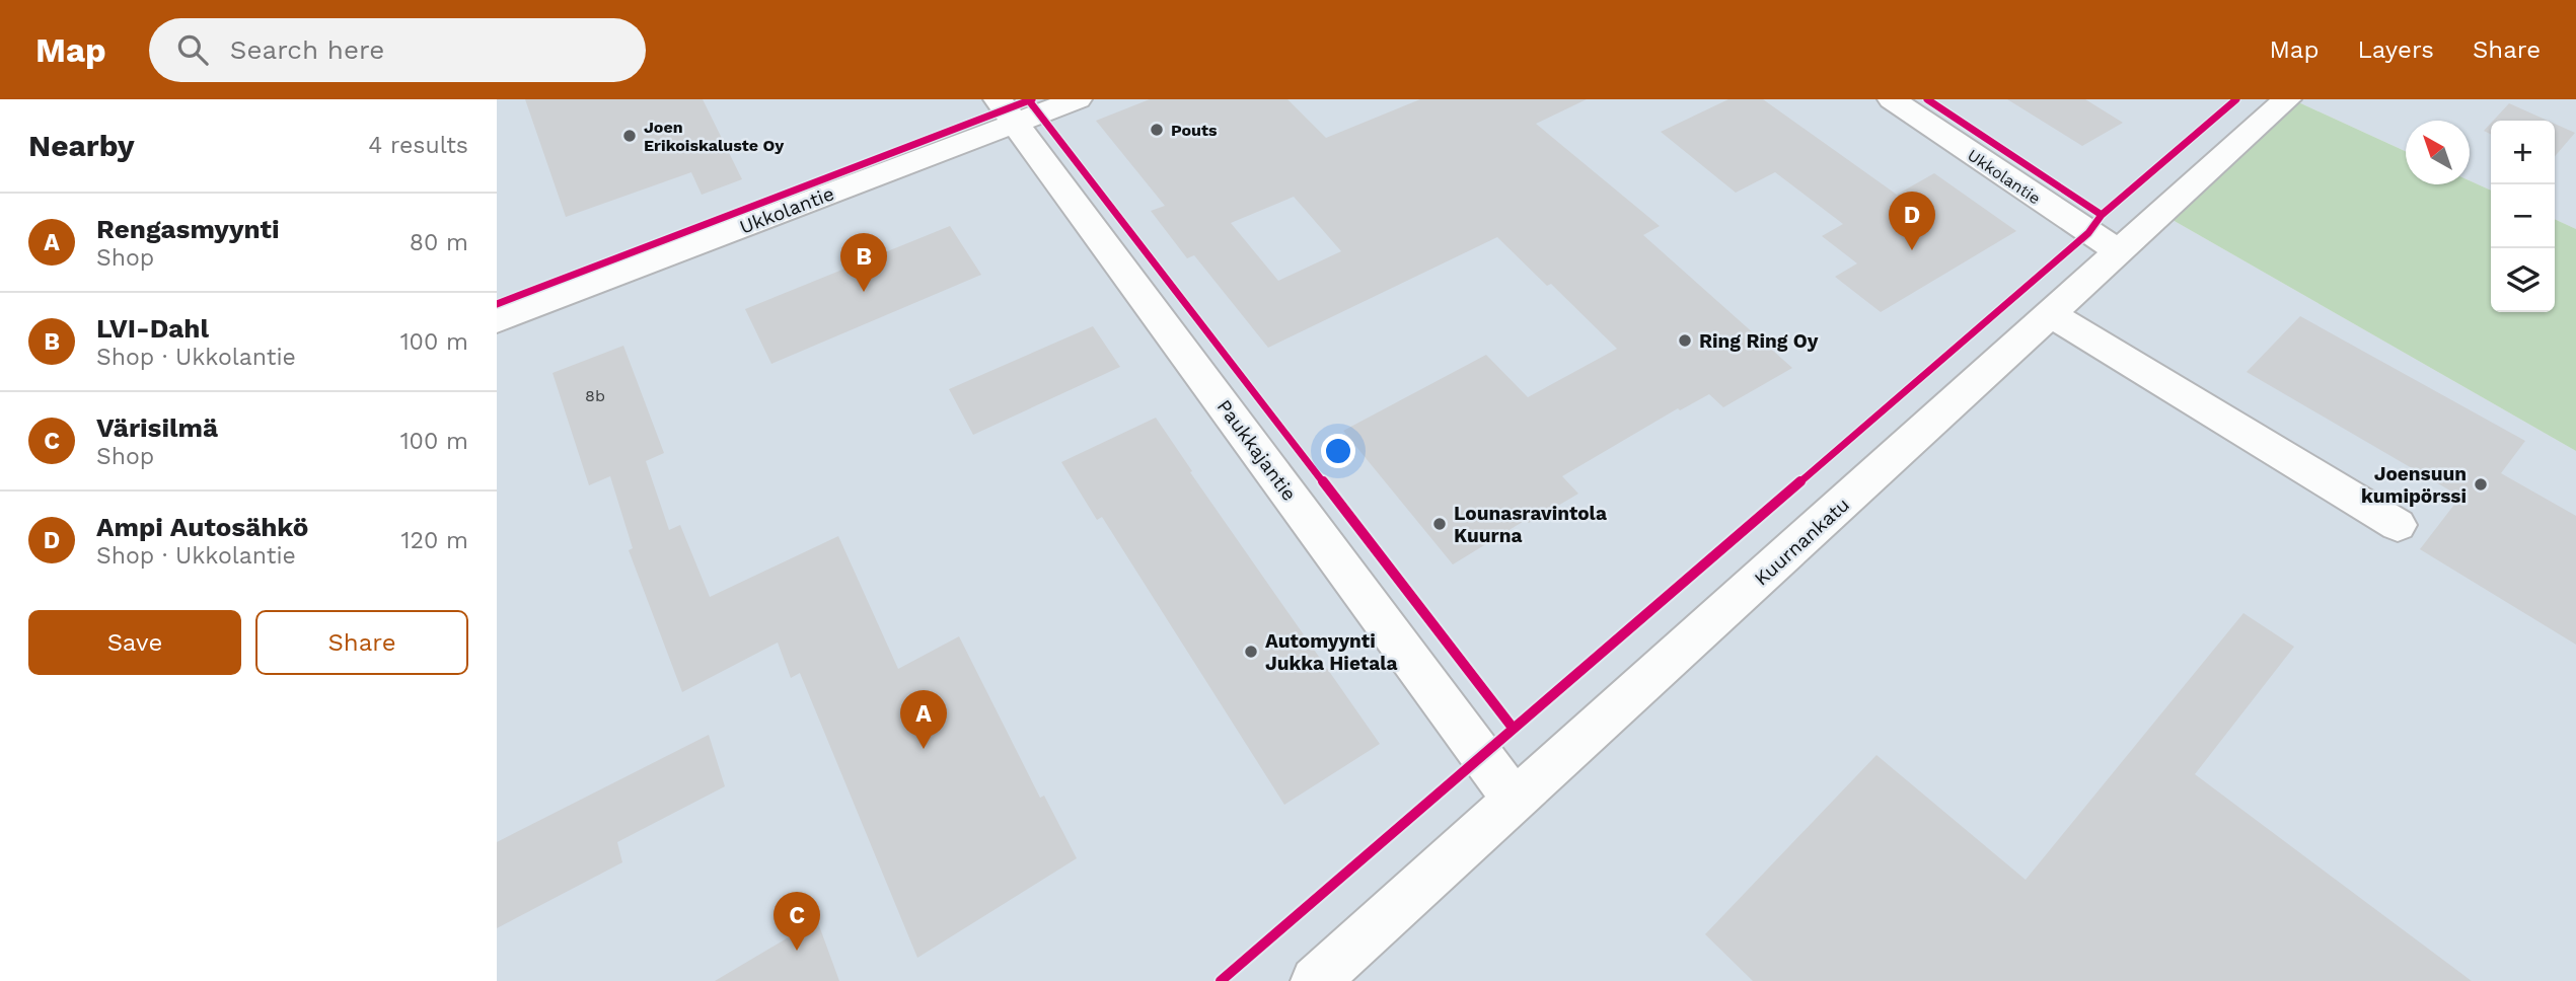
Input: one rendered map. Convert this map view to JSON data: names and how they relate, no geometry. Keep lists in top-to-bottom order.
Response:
{
  "streets": {
    "street": ["Ukkolantie", "Paukkajantie", "Kuurnankatu"]
  },
  "crossings": [
    ["Ukkolantie", "Paukkajantie"],
    ["Ukkolantie", "Kuurnankatu"],
    ["Paukkajantie", "Kuurnankatu"]
  ],
  "places": [
    "Pouts",
    "Joen Erikoiskaluste Oy",
    "Ring Ring Oy",
    "Joensuun kumipörssi",
    "Lounasravintola Kuurna",
    "Automyynti Jukka Hietala"
  ],
  "house_numbers": ["8b"],
  "north": "top left",
  "page": {
    "header": "Map",
    "search": "Search here",
    "nav": ["Map", "Layers", "Share"],
    "heading": ["Nearby", "4 results"],
    "map_buttons": ["+", "−"],
    "list": [
      {
        "mark": "A",
        "name": "Rengasmyynti",
        "note": "Shop",
        "value": "80 m"
      },
      {
        "mark": "B",
        "name": "LVI-Dahl",
        "note": "Shop · Ukkolantie",
        "value": "100 m"
      },
      {
        "mark": "C",
        "name": "Värisilmä",
        "note": "Shop",
        "value": "100 m"
      },
      {
        "mark": "D",
        "name": "Ampi Autosähkö",
        "note": "Shop · Ukkolantie",
        "value": "120 m"
      }
    ],
    "pins": [
      "D",
      "B",
      "A",
      "C"
    ],
    "buttons": ["Save", "Share"]
  }
}
